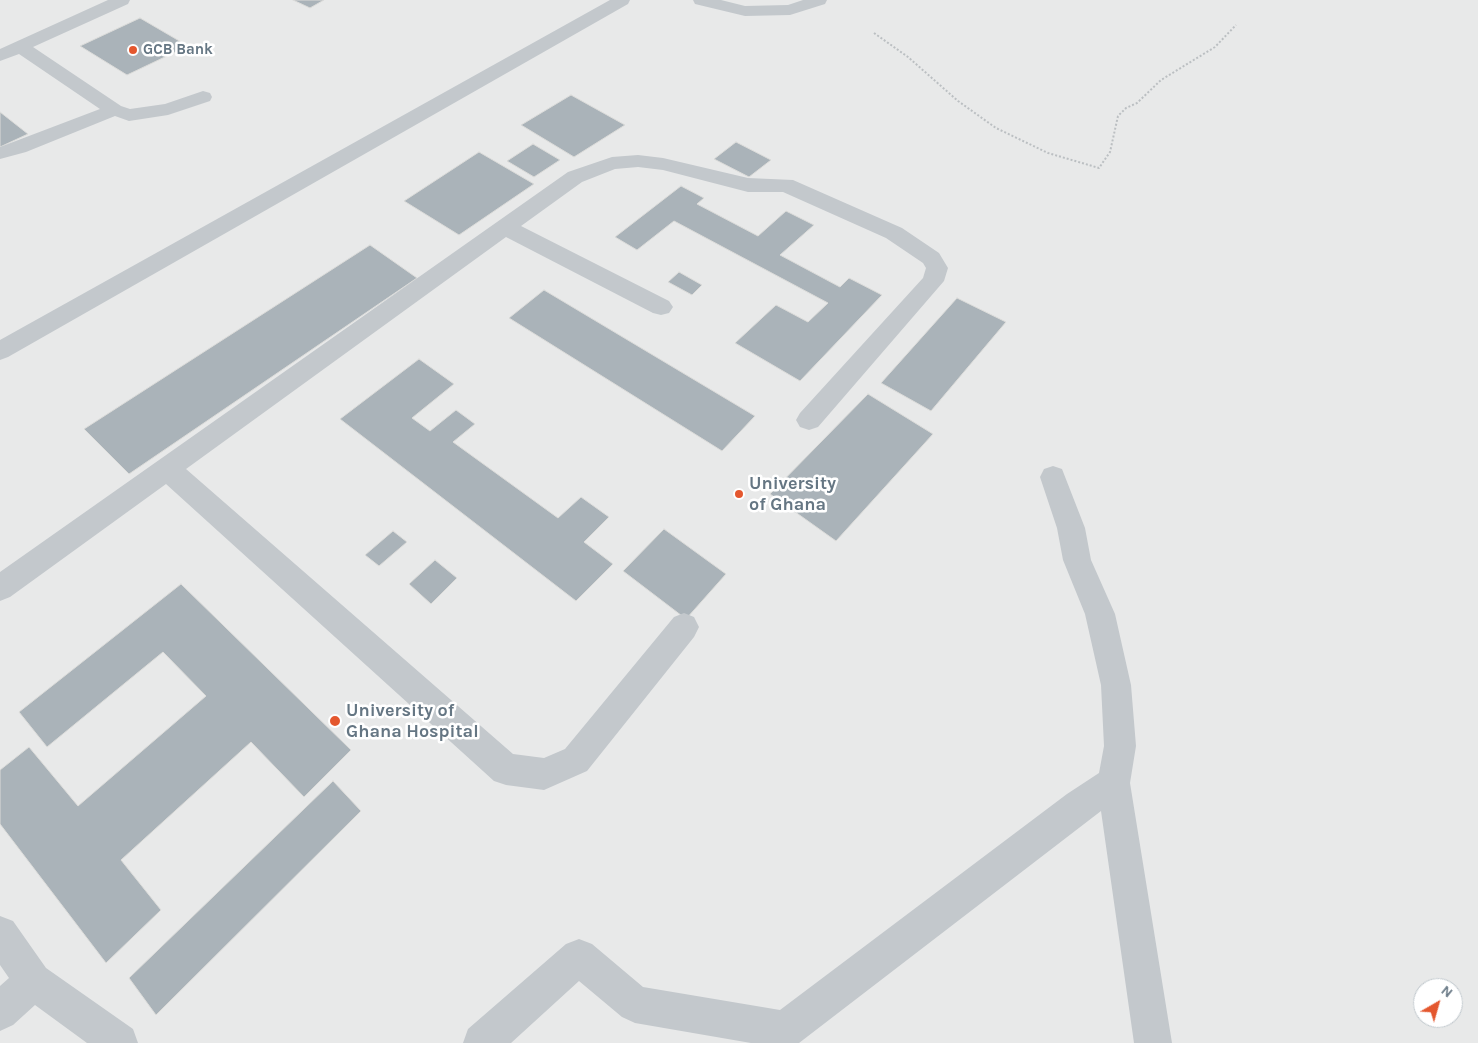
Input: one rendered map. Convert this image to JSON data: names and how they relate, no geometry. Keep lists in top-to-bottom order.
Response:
{
  "places": ["GCB Bank", "University of Ghana", "University of Ghana Hospital"],
  "north": "top right"
}
